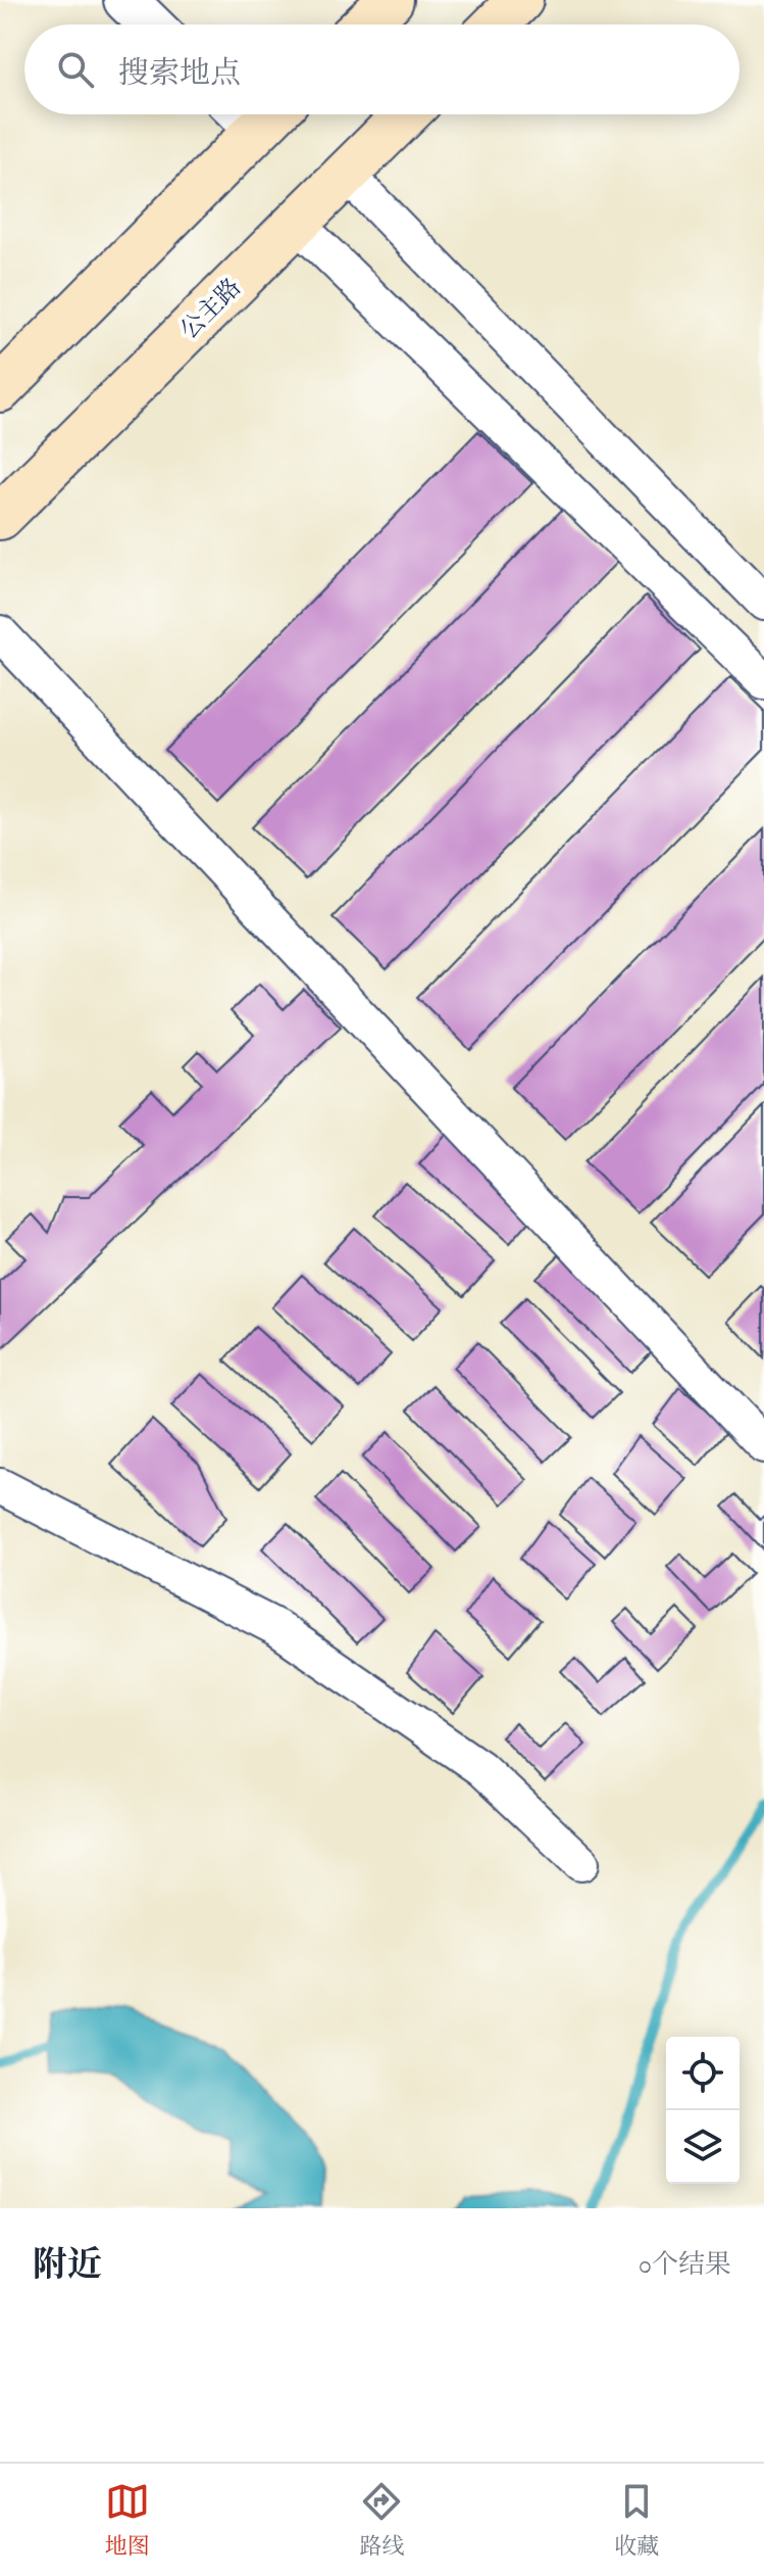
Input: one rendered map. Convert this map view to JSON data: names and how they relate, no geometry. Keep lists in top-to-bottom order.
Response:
{
  "streets": {
    "main road": ["公主路"]
  },
  "page": {
    "search": "搜索地点",
    "heading": ["附近", "0个结果"],
    "nav": ["地图", "路线", "收藏"]
  }
}
